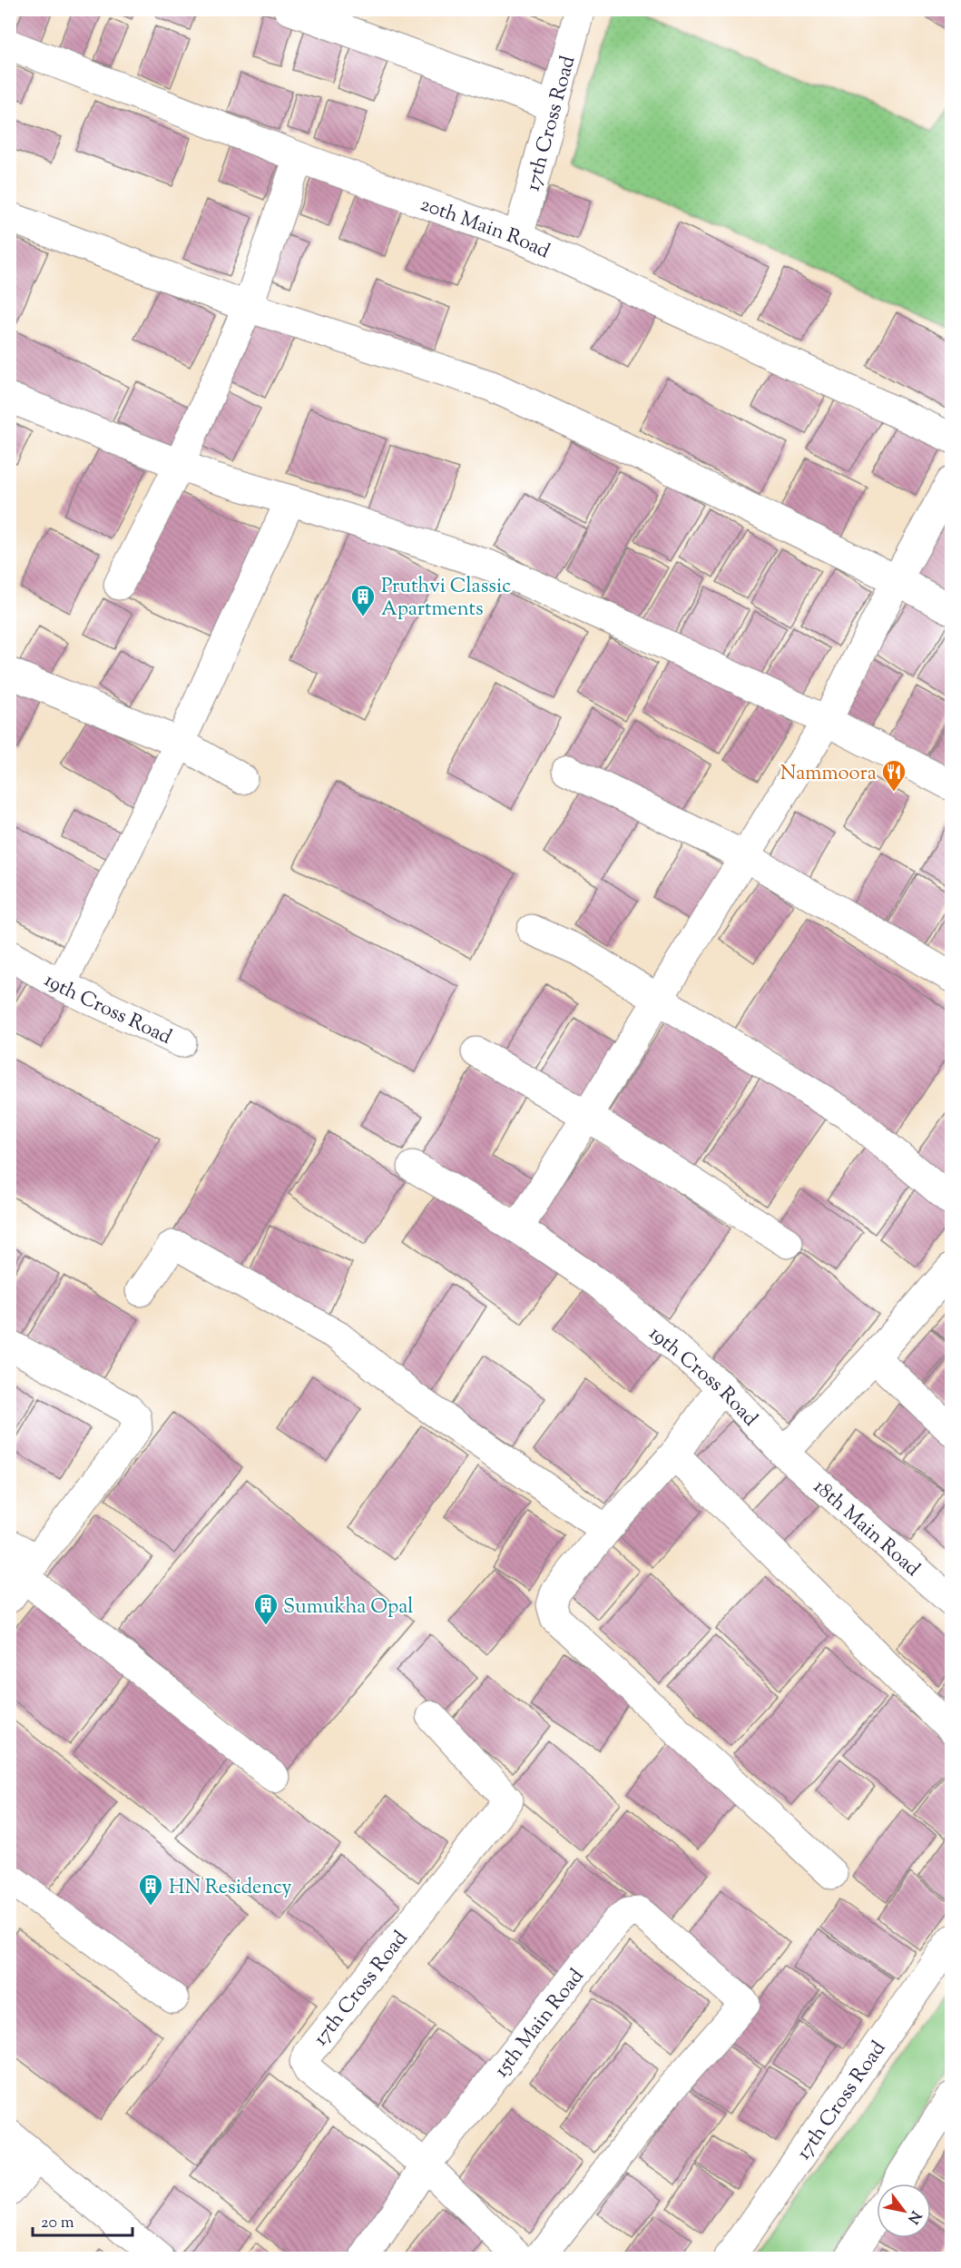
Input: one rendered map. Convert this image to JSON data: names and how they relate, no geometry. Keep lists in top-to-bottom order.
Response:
{
  "streets": {
    "street": [
      "17th Cross Road",
      "20th Main Road",
      "19th Cross Road",
      "18th Main Road",
      "15th Main Road"
    ]
  },
  "crossings": [
    ["17th Cross Road", "20th Main Road"],
    ["17th Cross Road", "15th Main Road"],
    ["19th Cross Road", "18th Main Road"]
  ],
  "places": {
    "building": ["Pruthvi Classic Apartments", "Sumukha Opal", "HN Residency"],
    "restaurant": ["Nammoora"]
  },
  "scale_bar": "20 m",
  "north": "bottom right"
}
